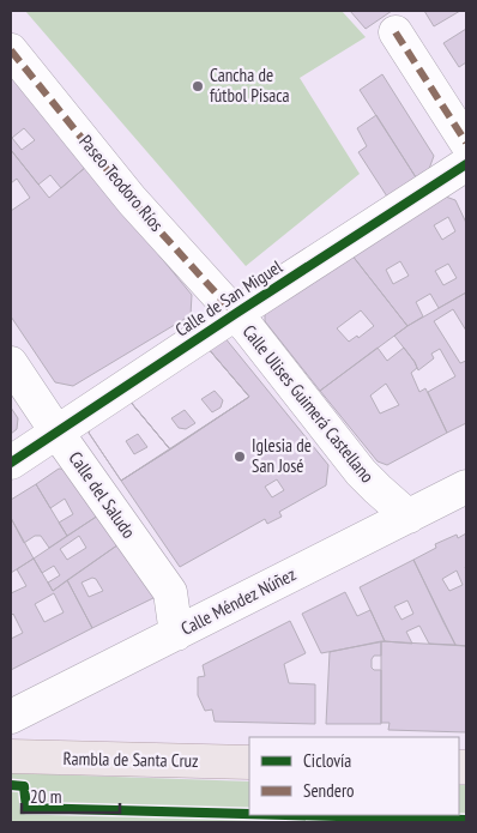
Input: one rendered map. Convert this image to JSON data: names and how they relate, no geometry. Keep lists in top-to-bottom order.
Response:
{
  "streets": {
    "main road": ["Rambla de Santa Cruz"],
    "street": [
      "Paseo Teodoro Ríos",
      "Calle de San Miguel",
      "Calle Ulises Guimerá Castellano",
      "Calle del Saludo",
      "Calle Méndez Núñez"
    ]
  },
  "crossings": [
    ["Paseo Teodoro Ríos", "Calle de San Miguel"],
    ["Paseo Teodoro Ríos", "Calle Ulises Guimerá Castellano"],
    ["Calle de San Miguel", "Calle Ulises Guimerá Castellano"],
    ["Calle de San Miguel", "Calle del Saludo"],
    ["Calle Ulises Guimerá Castellano", "Calle Méndez Núñez"],
    ["Calle del Saludo", "Calle Méndez Núñez"]
  ],
  "places": ["Cancha de fútbol Pisaca", "Iglesia de San José"],
  "legend": ["Ciclovía", "Sendero"],
  "scale_bar": "20 m"
}
